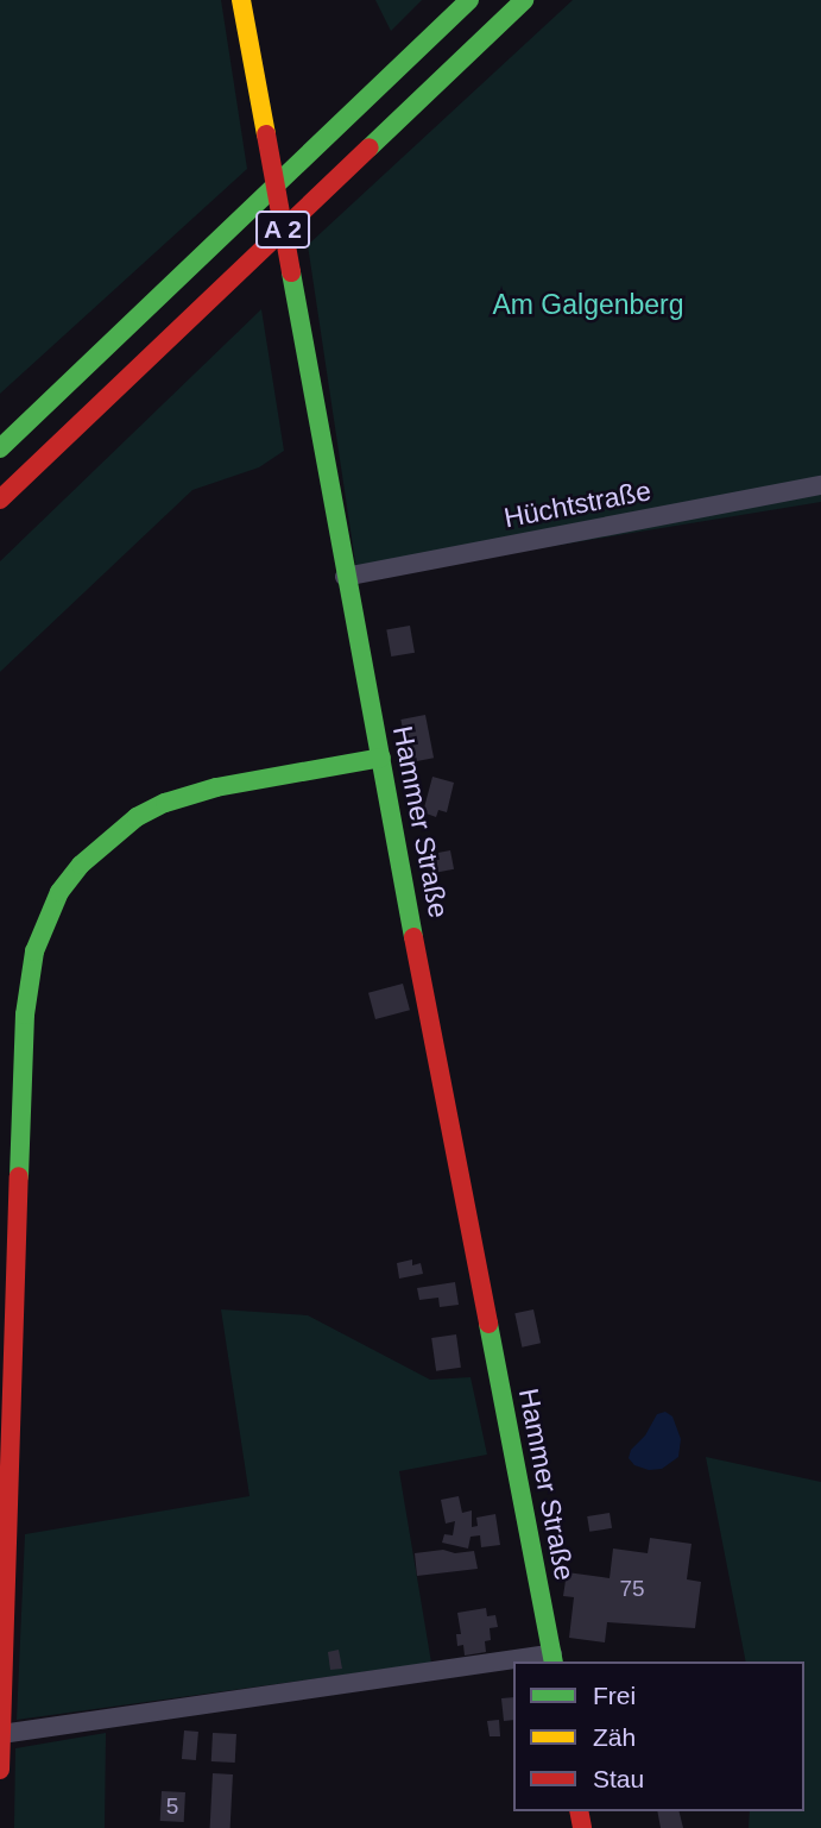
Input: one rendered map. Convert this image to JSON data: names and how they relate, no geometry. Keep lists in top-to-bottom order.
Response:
{
  "streets": {
    "main road": ["A 2", "Hammer Straße"],
    "street": ["Hüchtstraße"]
  },
  "crossings": [
    ["Hüchtstraße", "Hammer Straße"]
  ],
  "parks": ["Am Galgenberg"],
  "house_numbers": ["75", "5"],
  "legend": ["Frei", "Zäh", "Stau"]
}
